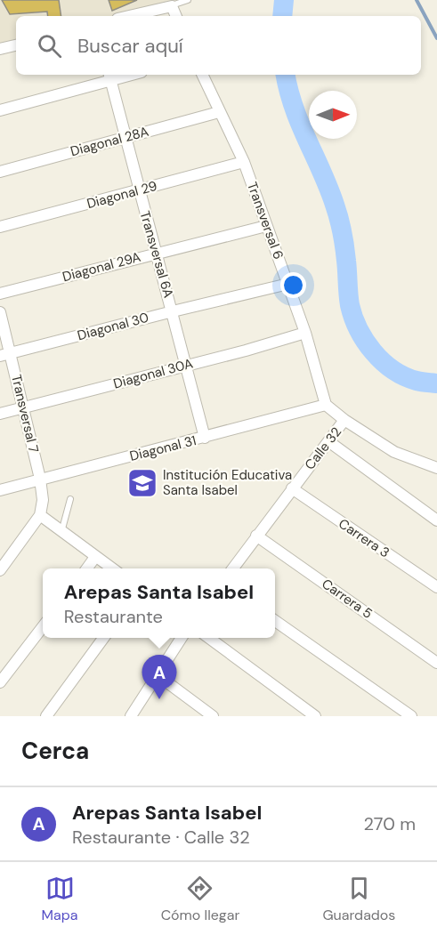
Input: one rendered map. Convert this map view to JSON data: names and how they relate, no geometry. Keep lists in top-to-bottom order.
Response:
{
  "streets": {
    "street": [
      "Diagonal 28A",
      "Diagonal 29",
      "Transversal 6",
      "Transversal 6A",
      "Diagonal 29A",
      "Diagonal 30",
      "Diagonal 30A",
      "Transversal 7",
      "Diagonal 31",
      "Calle 32",
      "Carrera 3",
      "Carrera 5"
    ]
  },
  "crossings": [
    ["Diagonal 28A", "Transversal 6"],
    ["Diagonal 28A", "Transversal 6A"],
    ["Diagonal 29", "Transversal 6"],
    ["Diagonal 29", "Transversal 6A"],
    ["Transversal 6", "Diagonal 29A"],
    ["Transversal 6", "Diagonal 30"],
    ["Transversal 6", "Diagonal 30A"],
    ["Transversal 6", "Diagonal 31"],
    ["Transversal 6", "Calle 32"],
    ["Transversal 6A", "Diagonal 29A"],
    ["Transversal 6A", "Diagonal 30"],
    ["Transversal 6A", "Diagonal 30A"],
    ["Transversal 6A", "Diagonal 31"],
    ["Diagonal 30", "Transversal 7"],
    ["Diagonal 30A", "Transversal 7"],
    ["Transversal 7", "Diagonal 31"],
    ["Diagonal 31", "Calle 32"],
    ["Calle 32", "Carrera 3"],
    ["Calle 32", "Carrera 5"]
  ],
  "places": {
    "school or university": ["Institución Educativa Santa Isabel"]
  },
  "north": "right",
  "page": {
    "search": "Buscar aquí",
    "popup": ["Arepas Santa Isabel", "Restaurante"],
    "pins": "A",
    "heading": "Cerca",
    "list": [
      {
        "mark": "A",
        "name": "Arepas Santa Isabel",
        "note": "Restaurante · Calle 32",
        "value": "270 m"
      }
    ],
    "nav": ["Mapa", "Cómo llegar", "Guardados"]
  }
}
